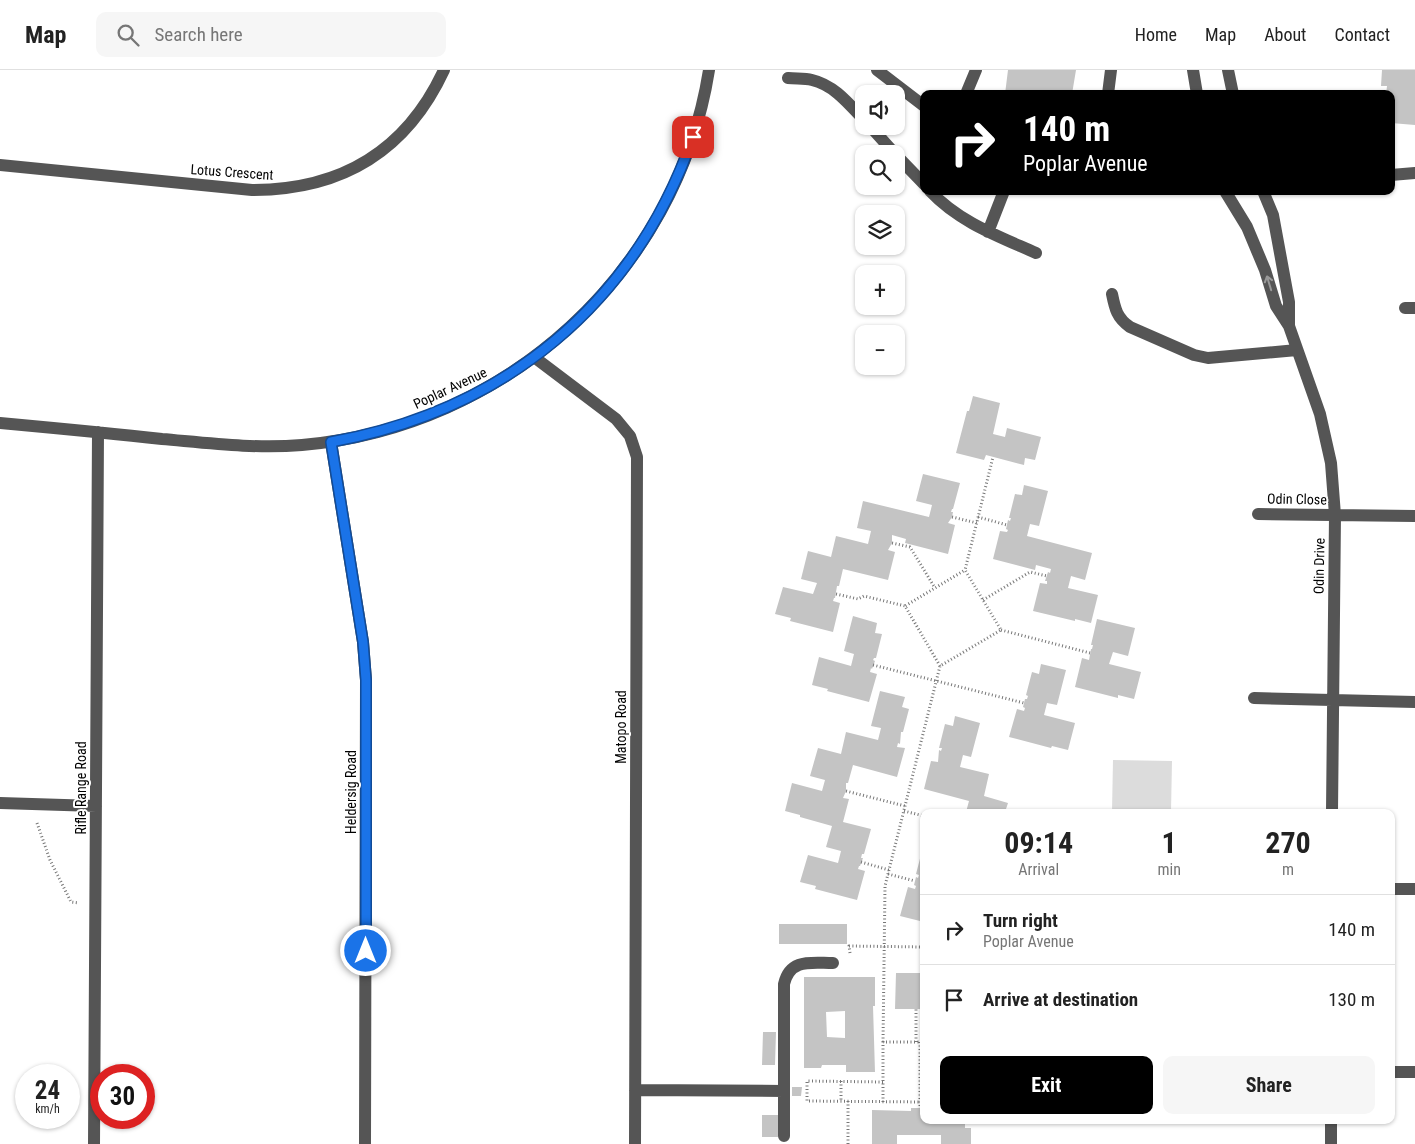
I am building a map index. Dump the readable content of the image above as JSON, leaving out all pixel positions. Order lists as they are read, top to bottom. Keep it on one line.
{"streets":{"street":["Lotus Crescent","Poplar Avenue","Odin Close","Odin Drive","Matopo Road","Rifle Range Road","Heldersig Road"]},"crossings":[["Poplar Avenue","Matopo Road"],["Poplar Avenue","Rifle Range Road"],["Poplar Avenue","Heldersig Road"],["Odin Close","Odin Drive"]],"page":{"header":"Map","search":"Search here","nav":["Home","Map","About","Contact"],"map_buttons":["+","−"],"turn":["140 m","Poplar Avenue"],"eta":["09:14","Arrival","1","min","270","m"],"list":[{"name":"Turn right","note":"Poplar Avenue","value":"140 m"},{"name":"Arrive at destination","value":"130 m"}],"buttons":["Exit","Share"],"speed":"24 km/h","limit":"30"}}
